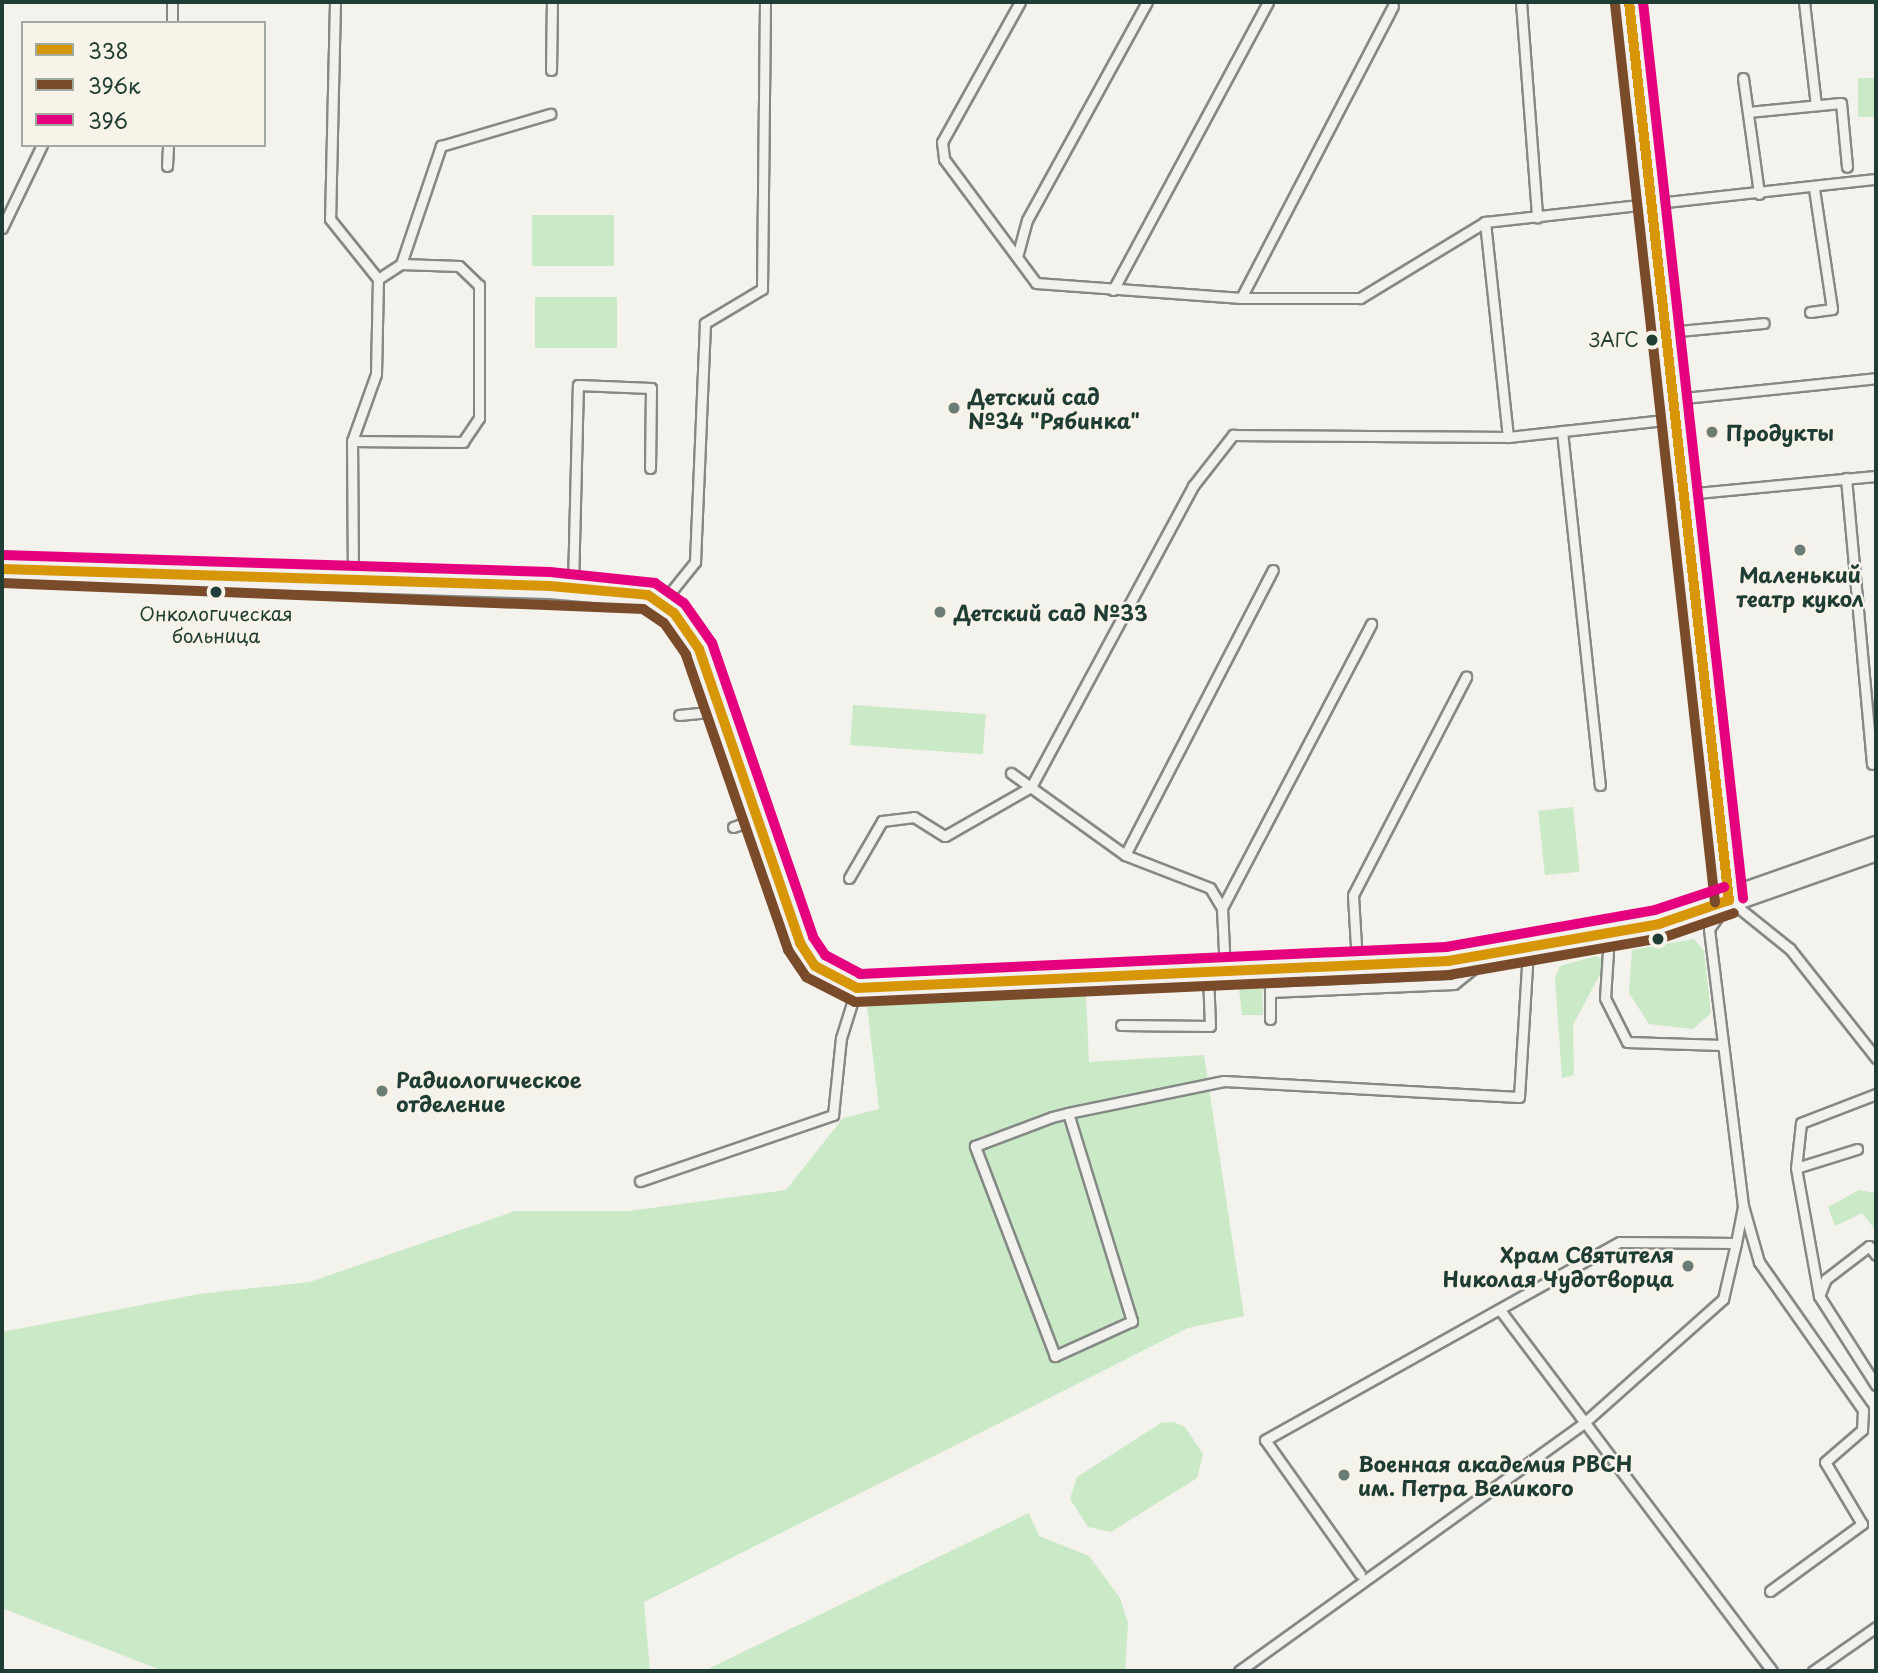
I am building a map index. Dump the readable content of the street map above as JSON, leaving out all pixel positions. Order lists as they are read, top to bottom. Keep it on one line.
{"places":["ЗАГС","Детский сад №34 \"Рябинка\"","Продукты","Маленький театр кукол","Онкологическая больница","Детский сад №33","Радиологическое отделение","Храм Святителя Николая Чудотворца","Военная академия РВСН им. Петра Великого"],"lines":["transit line 338","transit line 396","transit line 396к"],"legend":["338","396к","396"]}
